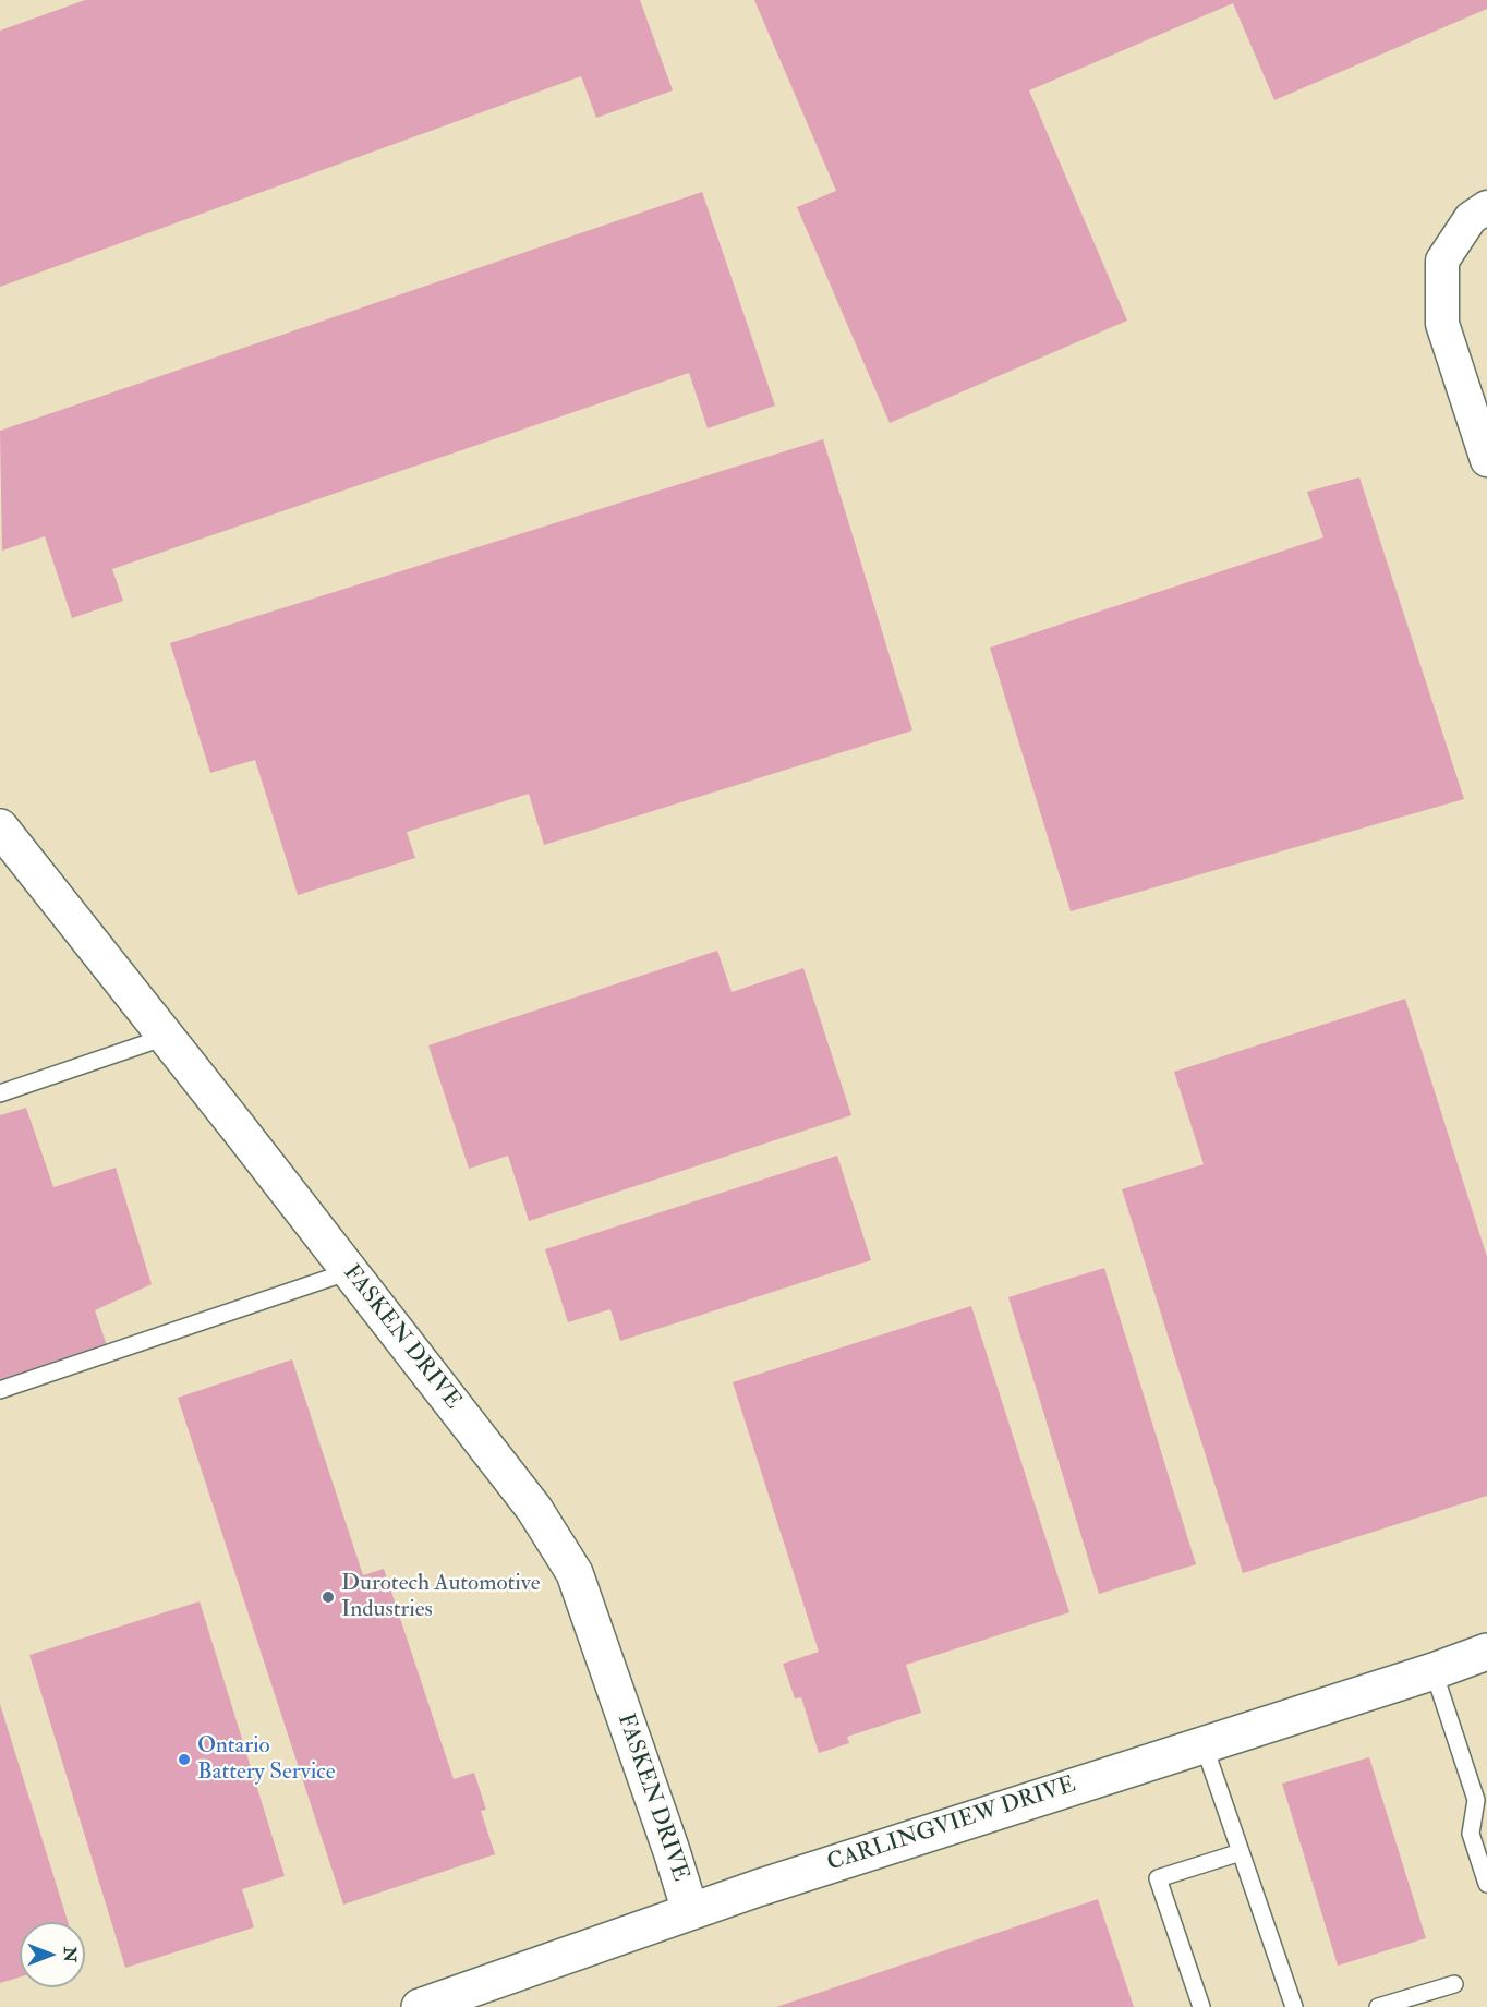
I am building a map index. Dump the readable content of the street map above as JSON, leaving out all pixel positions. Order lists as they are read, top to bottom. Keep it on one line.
{"streets":{"street":["FASKEN DRIVE","CARLINGVIEW DRIVE"]},"crossings":[["FASKEN DRIVE","CARLINGVIEW DRIVE"]],"places":["Durotech Automotive Industries","Ontario Battery Service"],"north":"right"}
